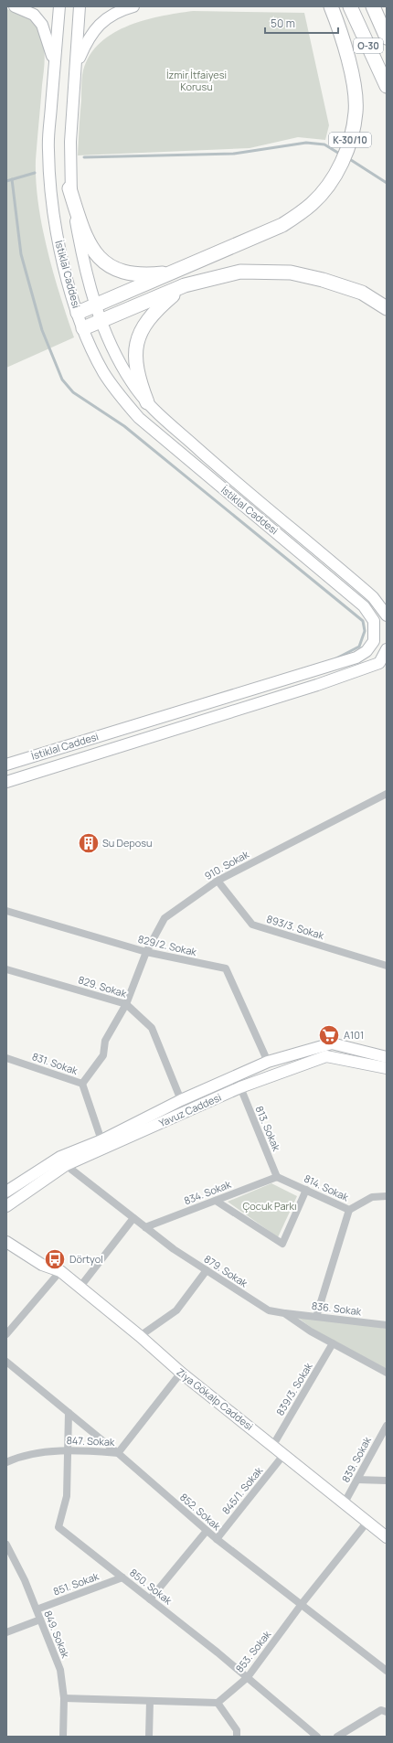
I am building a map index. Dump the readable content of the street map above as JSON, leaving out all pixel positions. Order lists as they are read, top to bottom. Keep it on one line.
{"streets":{"highway":["O-30","K-30/10"],"main road":["İstiklal Caddesi","Yavuz Caddesi","Ziya Gökalp Caddesi"],"street":["910. Sokak","893/3. Sokak","829/2. Sokak","829. Sokak","831. Sokak","813. Sokak","814. Sokak","834. Sokak","879. Sokak","836. Sokak","839/3. Sokak","847. Sokak","839. Sokak","845/1. Sokak","852. Sokak","851. Sokak","850. Sokak","849. Sokak","853. Sokak"]},"crossings":[["K-30/10","İstiklal Caddesi"],["910. Sokak","893/3. Sokak"],["910. Sokak","829/2. Sokak"],["910. Sokak","829. Sokak"],["910. Sokak","831. Sokak"],["829/2. Sokak","Yavuz Caddesi"],["829. Sokak","Yavuz Caddesi"],["831. Sokak","Yavuz Caddesi"],["Yavuz Caddesi","813. Sokak"],["Yavuz Caddesi","879. Sokak"],["813. Sokak","814. Sokak"],["813. Sokak","834. Sokak"],["814. Sokak","834. Sokak"],["834. Sokak","879. Sokak"],["879. Sokak","836. Sokak"],["879. Sokak","839/3. Sokak"],["839/3. Sokak","Ziya Gökalp Caddesi"],["Ziya Gökalp Caddesi","847. Sokak"],["Ziya Gökalp Caddesi","839. Sokak"],["Ziya Gökalp Caddesi","845/1. Sokak"],["Ziya Gökalp Caddesi","853. Sokak"],["847. Sokak","852. Sokak"],["847. Sokak","850. Sokak"],["845/1. Sokak","852. Sokak"],["852. Sokak","850. Sokak"],["852. Sokak","853. Sokak"],["851. Sokak","850. Sokak"],["851. Sokak","849. Sokak"],["850. Sokak","853. Sokak"]],"parks":["İzmir İtfaiyesi Korusu","Çocuk Parkı"],"places":{"building":["Su Deposu"],"supermarket":["A101"],"bus stop":["Dörtyol"]},"scale_bar":"50 m"}
